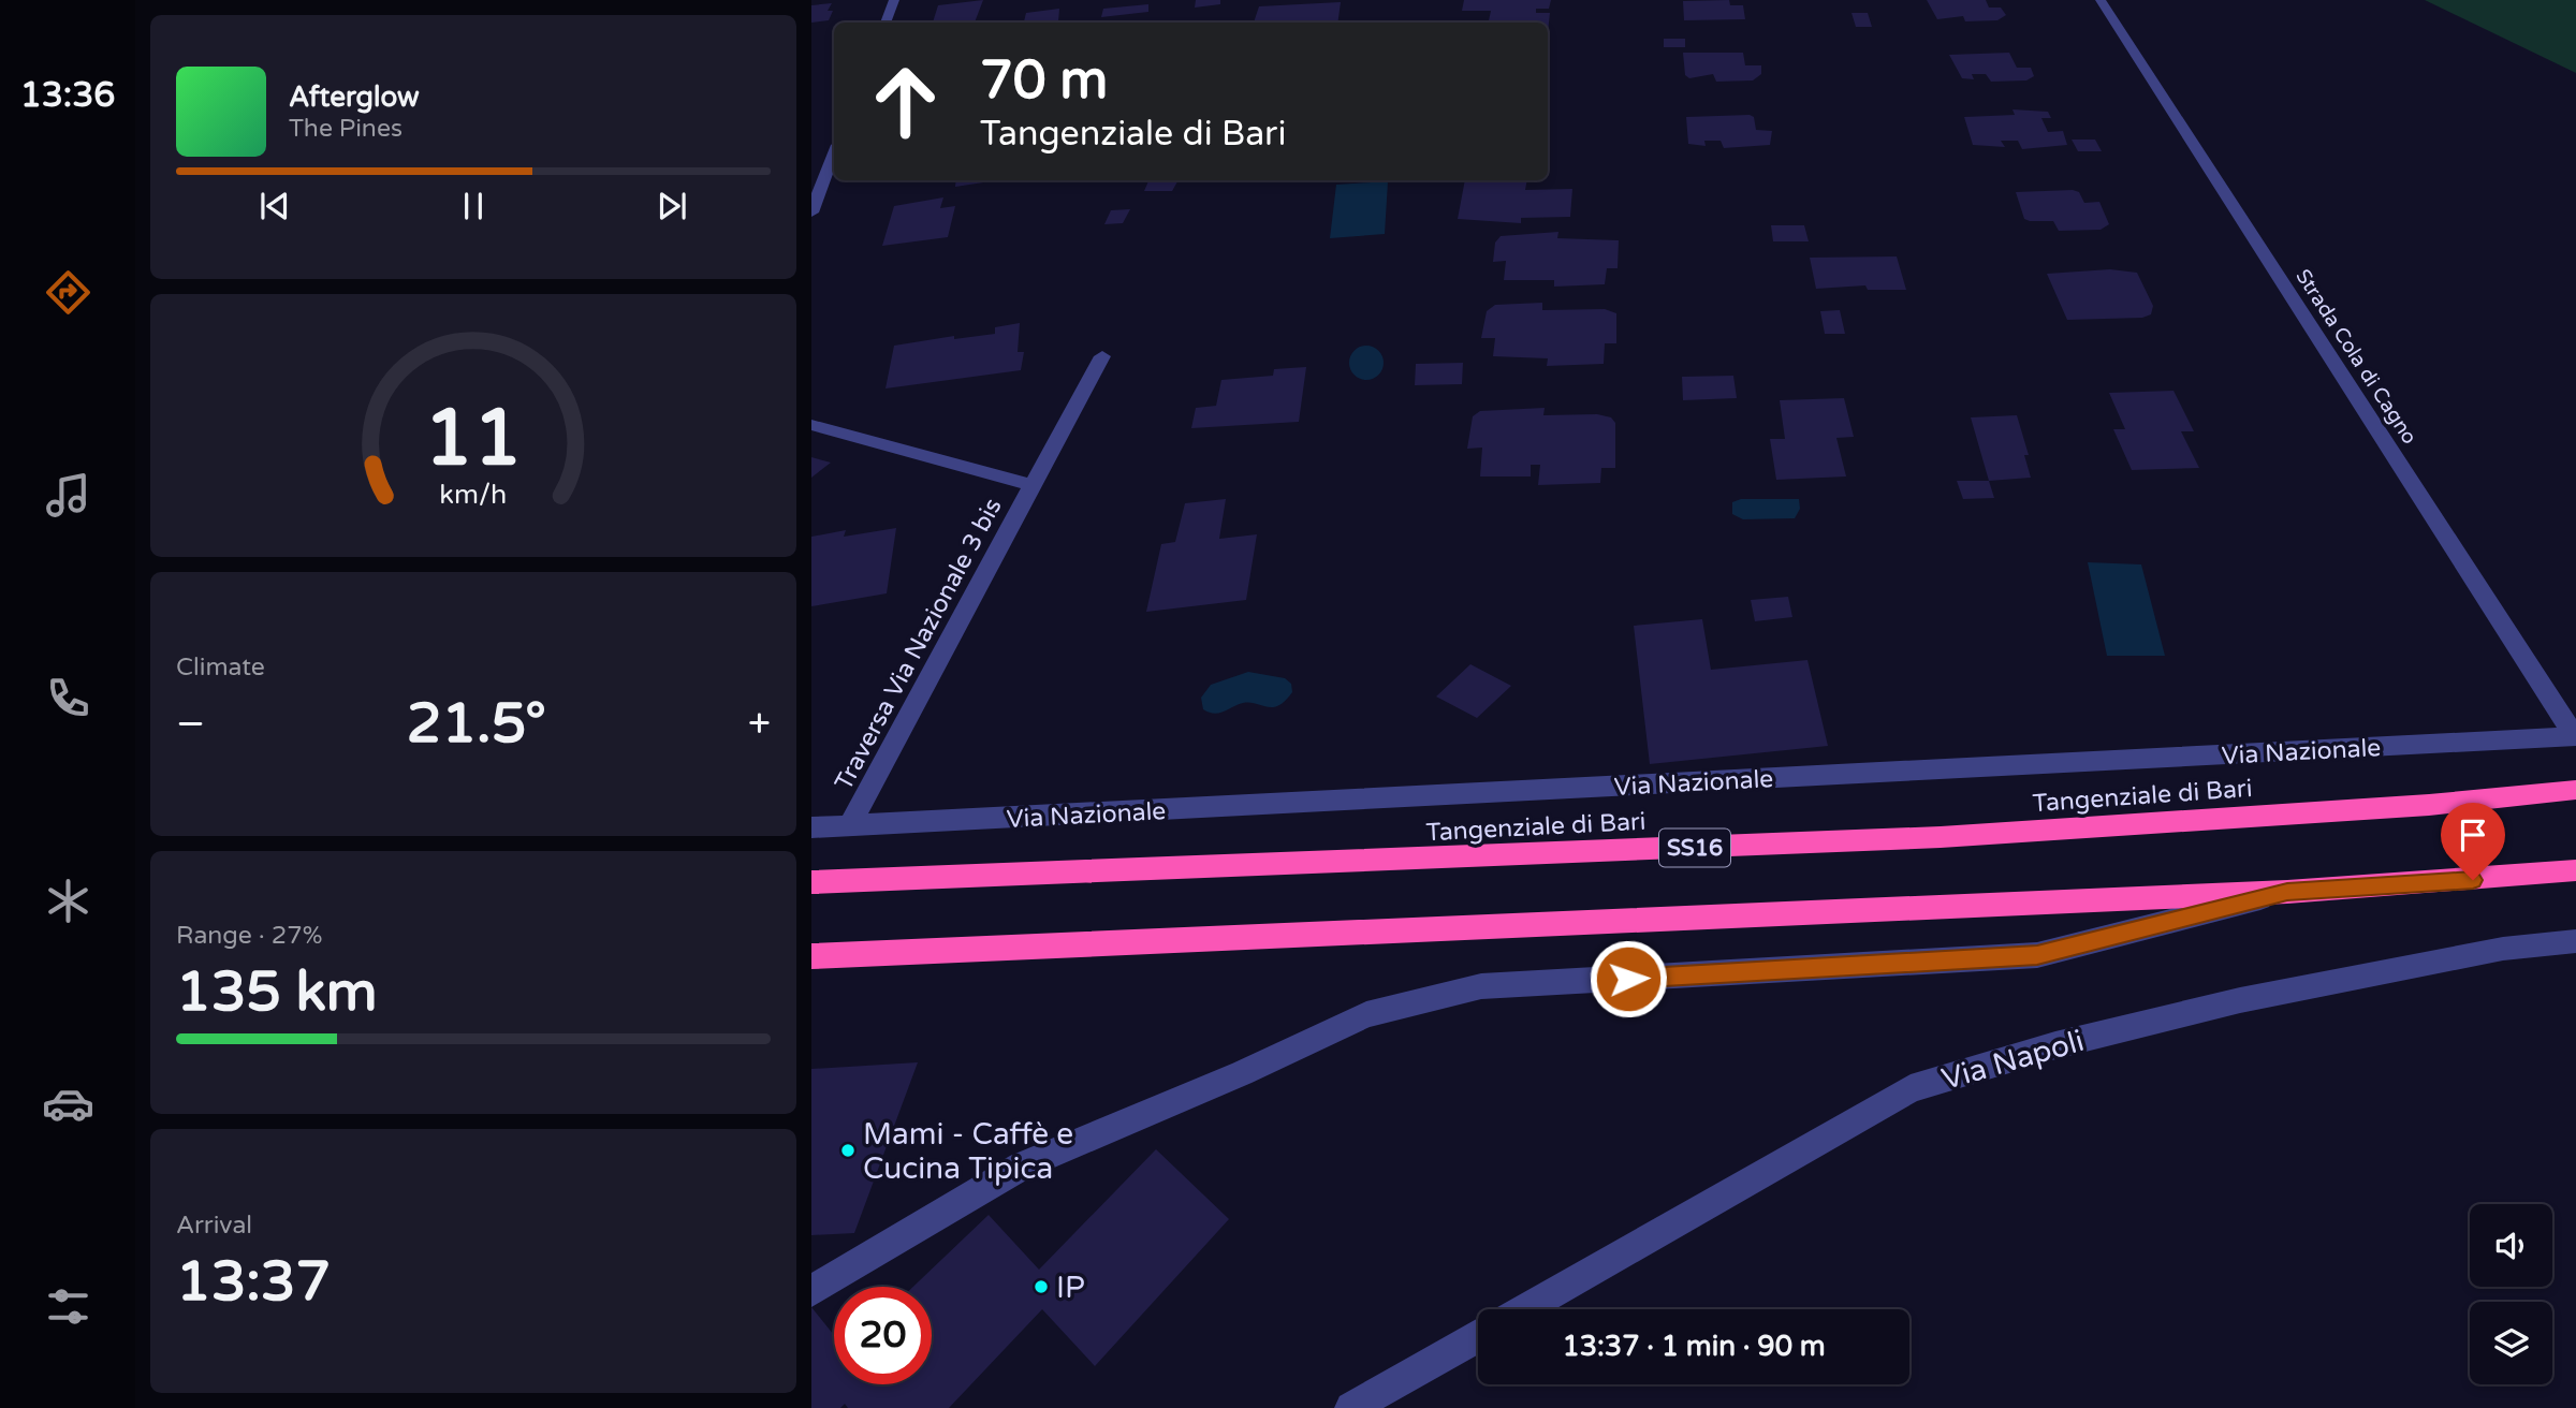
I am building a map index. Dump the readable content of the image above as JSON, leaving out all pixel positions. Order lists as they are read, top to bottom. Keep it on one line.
{"streets":{"highway":["Tangenziale di Bari","SS16"],"street":["Strada Cola di Cagno","Traversa Via Nazionale 3 bis","Via Nazionale","Via Napoli"]},"crossings":[["Strada Cola di Cagno","Via Nazionale"],["Traversa Via Nazionale 3 bis","Via Nazionale"]],"places":["Mami - Caffè e Cucina Tipica","IP"],"page":{"tabs":"13:36","turn":["70 m","Tangenziale di Bari"],"song":["Afterglow","The Pines"],"tile":["Climate",["Range · 27%","135 km"],["Arrival","13:37"]],"heat":["−","21.5°","+"],"limit":"20","trip":"13:37 · 1 min · 90 m","gauge":["11","km/h"]}}
